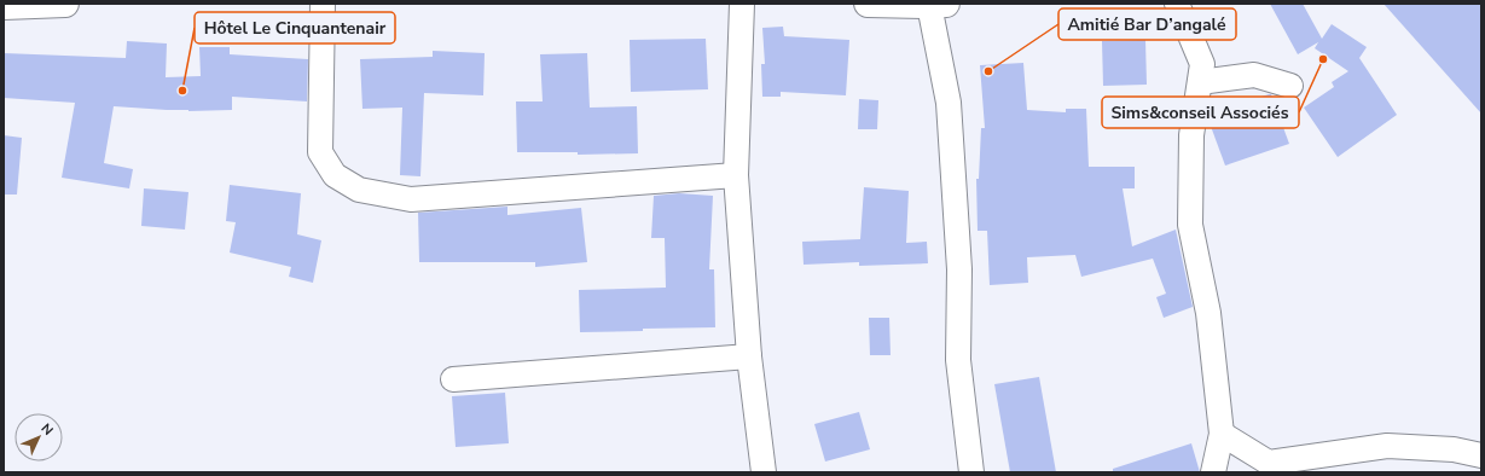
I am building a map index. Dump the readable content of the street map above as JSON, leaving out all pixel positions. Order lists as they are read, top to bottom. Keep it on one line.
{"places":["Sims&conseil Associés","Amitié Bar D’angalé","Hôtel Le Cinquantenair"],"north":"top right"}
